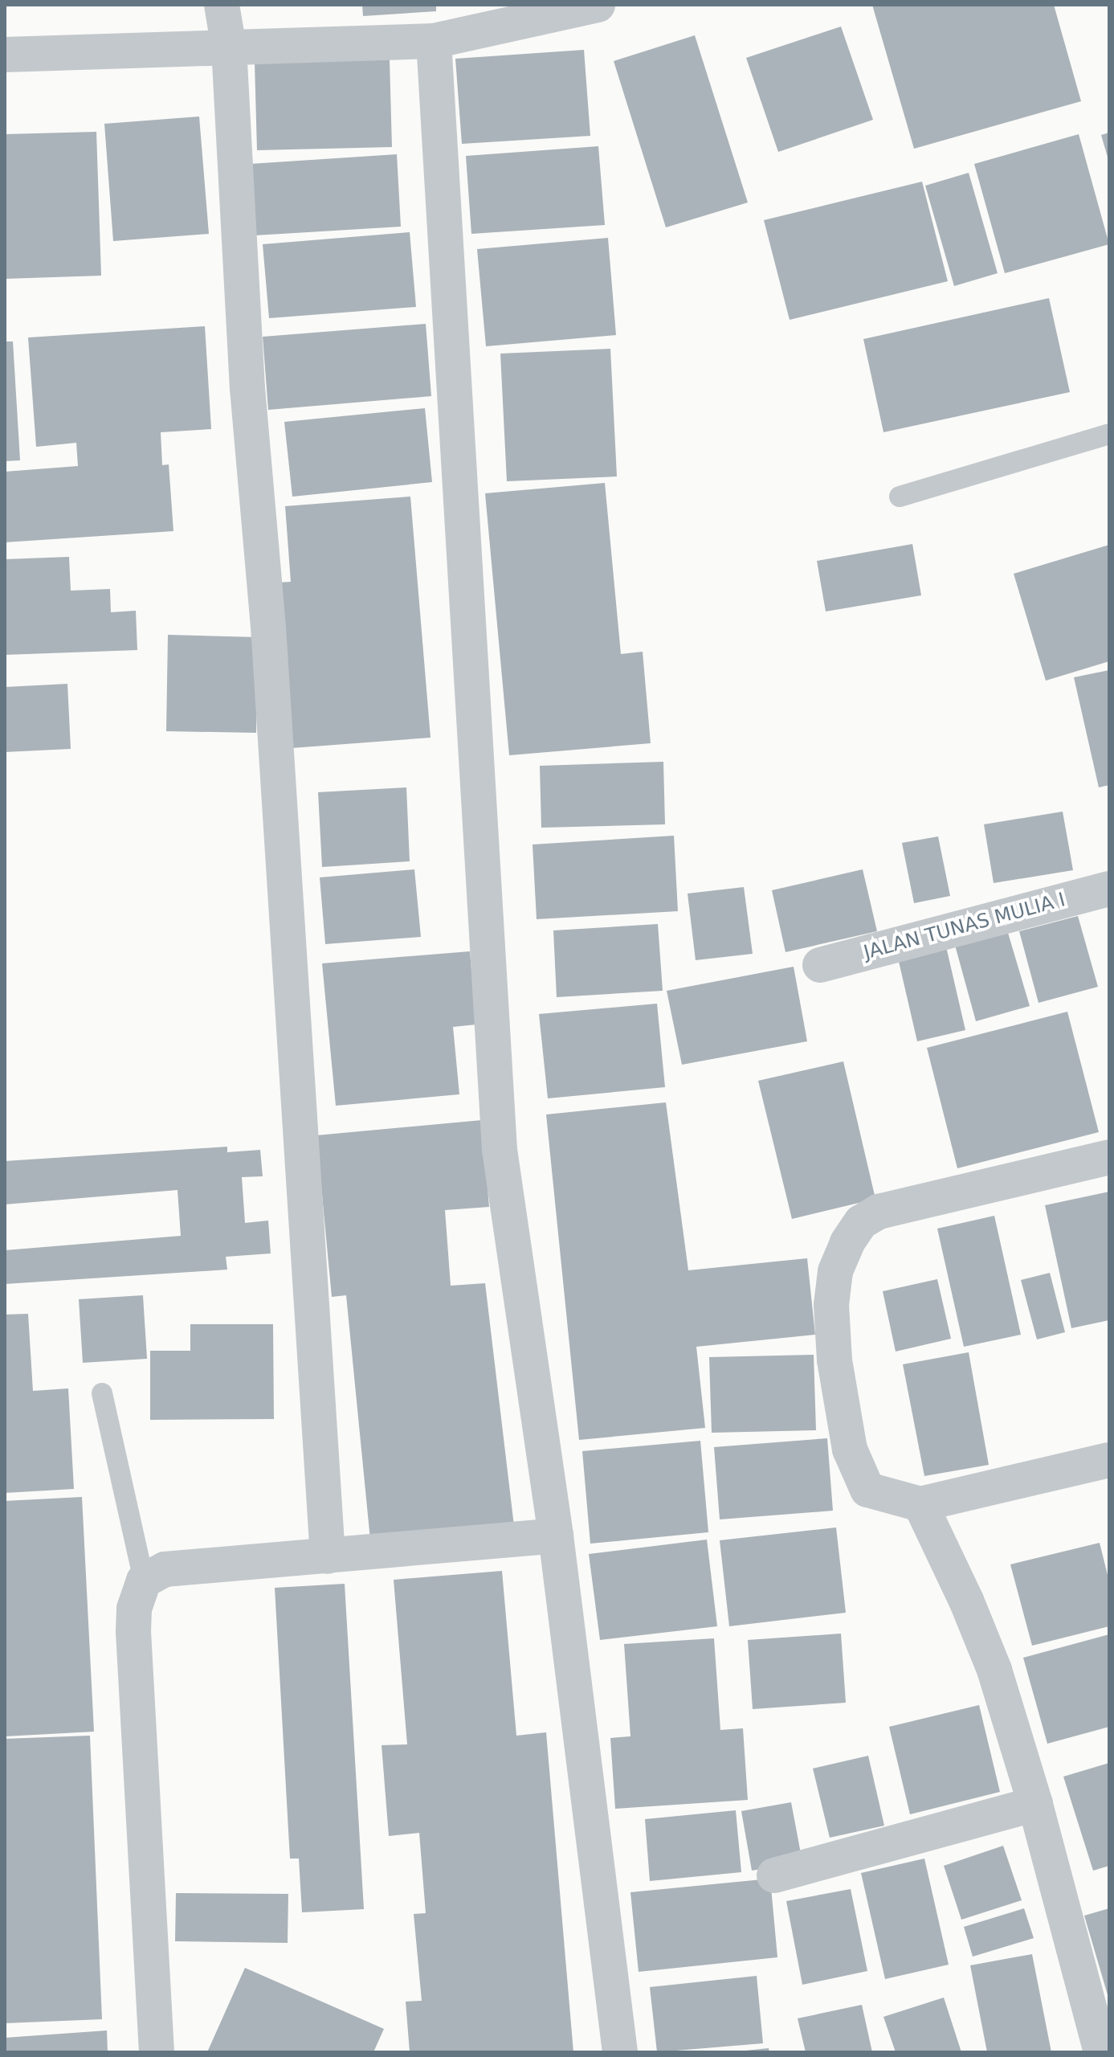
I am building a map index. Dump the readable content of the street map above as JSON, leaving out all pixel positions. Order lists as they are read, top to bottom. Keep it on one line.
{"streets":{"street":["JALAN TUNAS MULIA I"]}}
